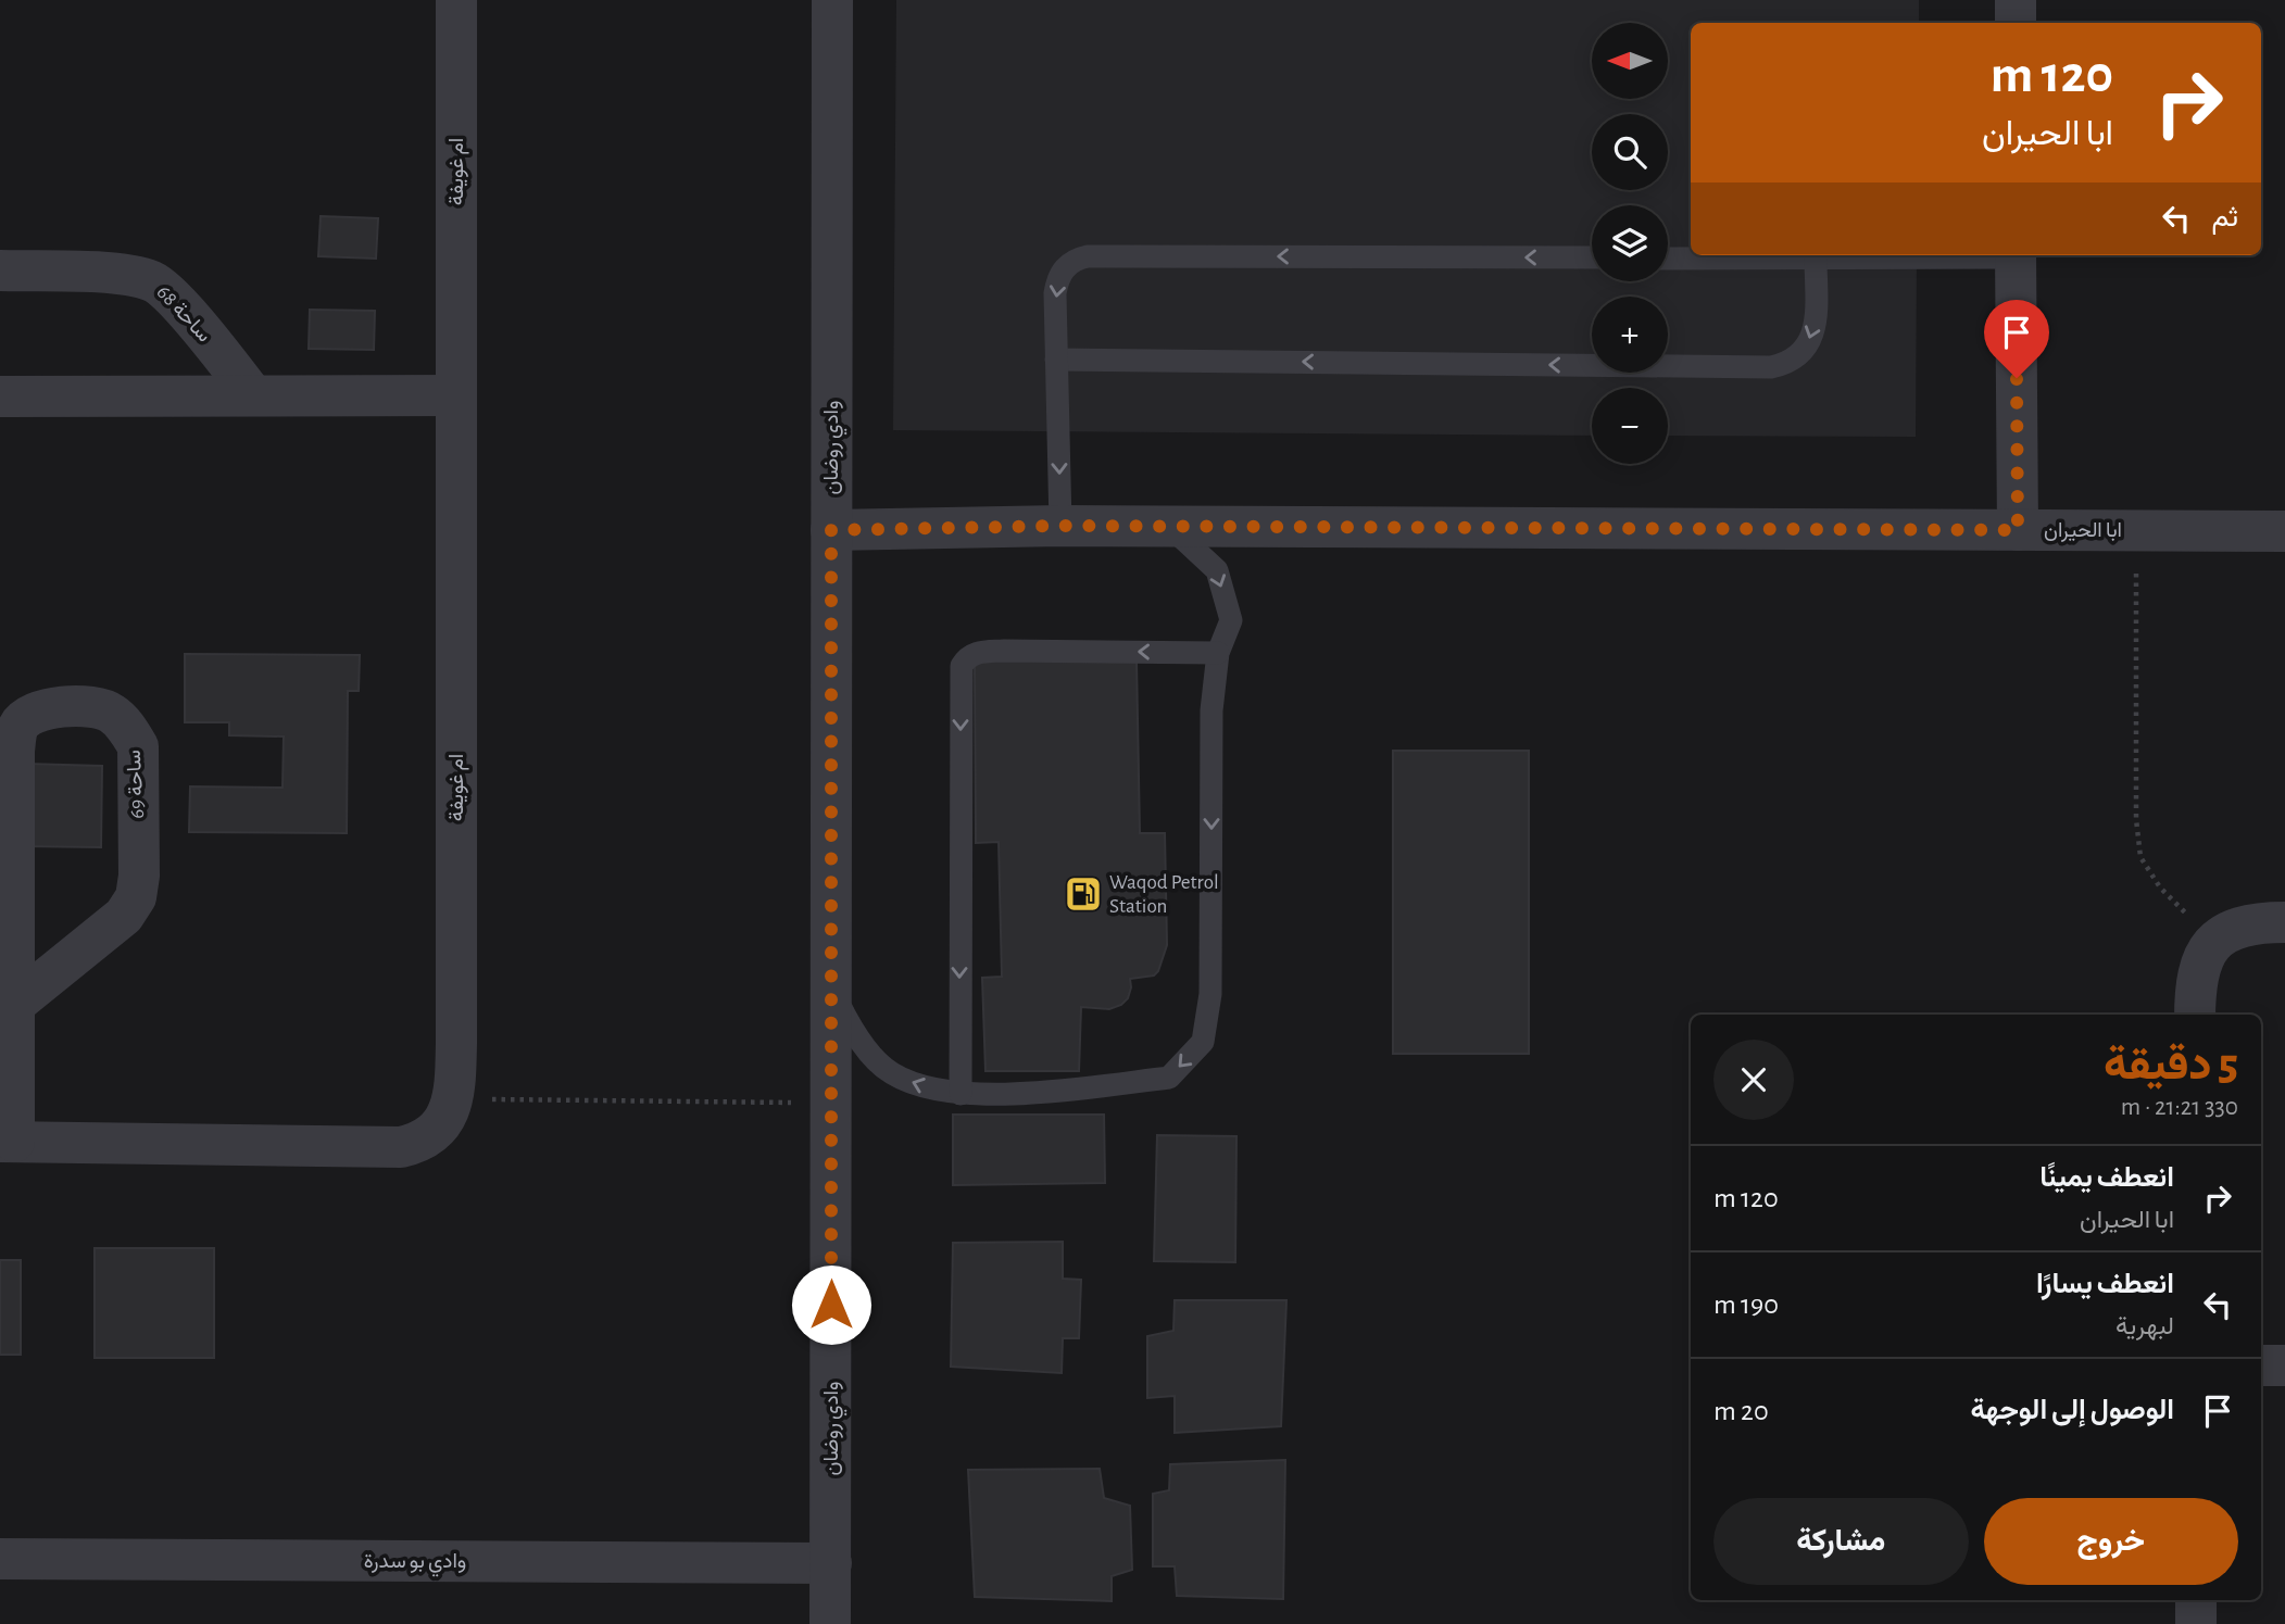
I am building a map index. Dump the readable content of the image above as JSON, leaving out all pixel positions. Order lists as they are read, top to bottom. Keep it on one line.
{"streets":{"street":["ام غويفة","ساحة 68","وادي روضان","ابا الحيران","ساحة 69","وادي بو سدرة"]},"crossings":[["ام غويفة","ساحة 69"],["وادي روضان","ابا الحيران"],["وادي روضان","وادي بو سدرة"]],"places":{"fuel station":["Waqod Petrol Station"]},"north":"left","page":{"map_buttons":["+","−"],"turn":["120 m","ابا الحيران"],"then":"ثم","heading":["5 دقيقة","330 m · 21:21"],"list":[{"name":"انعطف يمينًا","note":"ابا الحيران","value":"120 m"},{"name":"انعطف يسارًا","note":"لبهرية","value":"190 m"},{"name":"الوصول إلى الوجهة","value":"20 m"}],"buttons":["خروج","مشاركة"]}}
